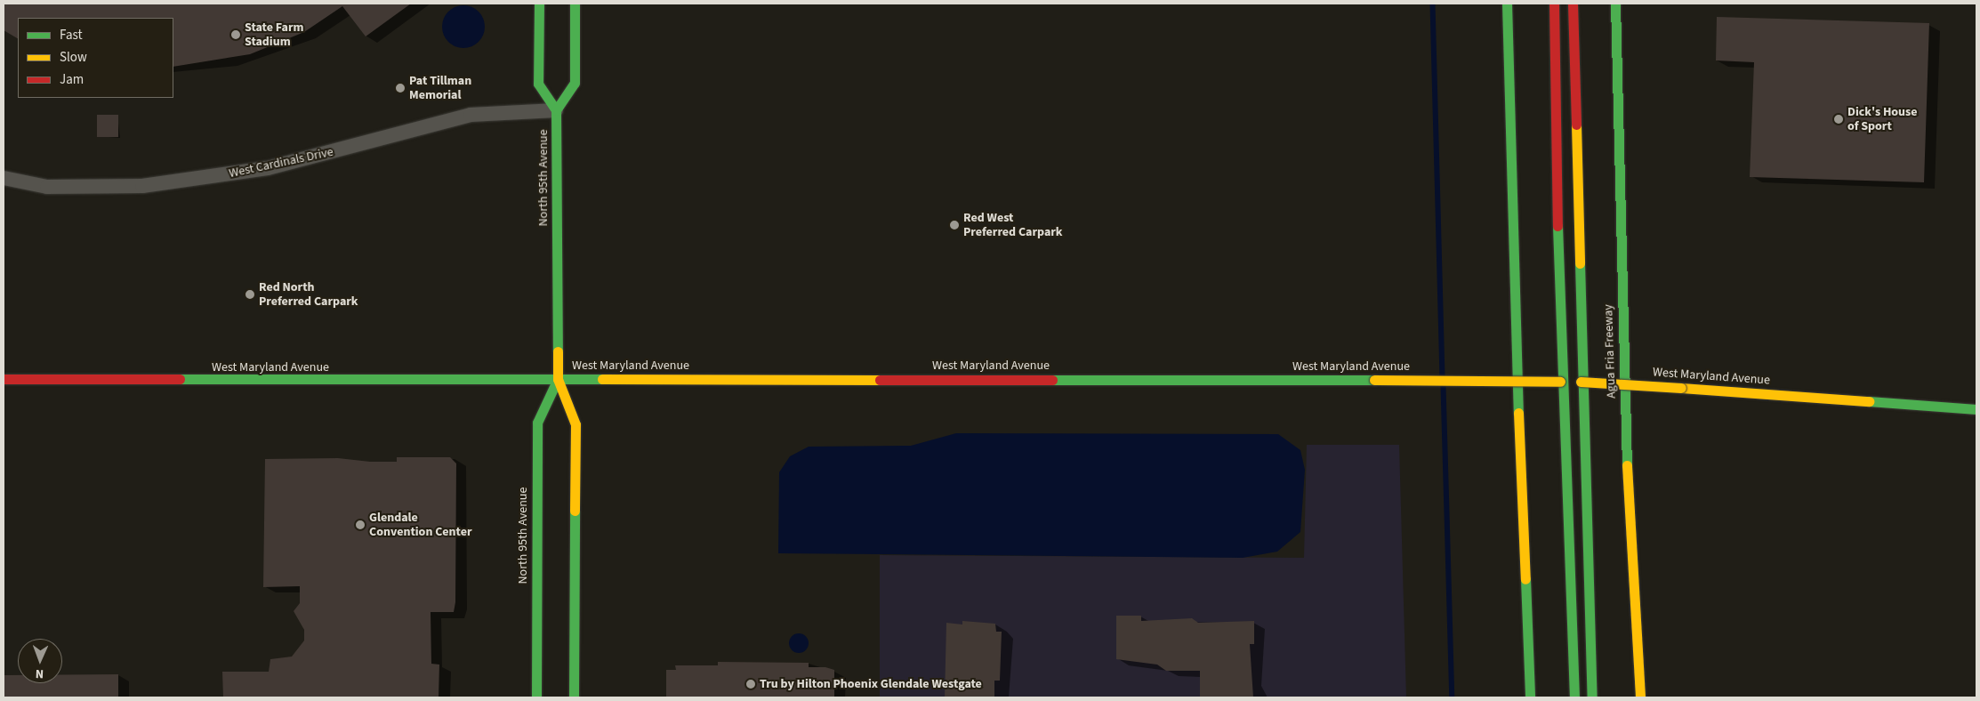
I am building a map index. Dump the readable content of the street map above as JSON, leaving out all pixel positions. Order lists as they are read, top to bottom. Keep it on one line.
{"streets":{"main road":["North 95th Avenue","Agua Fria Freeway","West Maryland Avenue"],"street":["West Cardinals Drive"]},"crossings":[["West Cardinals Drive","North 95th Avenue"],["North 95th Avenue","West Maryland Avenue"]],"places":["State Farm Stadium","Pat Tillman Memorial","Dick's House of Sport","Red West Preferred Carpark","Red North Preferred Carpark","Glendale Convention Center","Tru by Hilton Phoenix Glendale Westgate"],"legend":["Fast","Slow","Jam"],"north":"bottom"}
